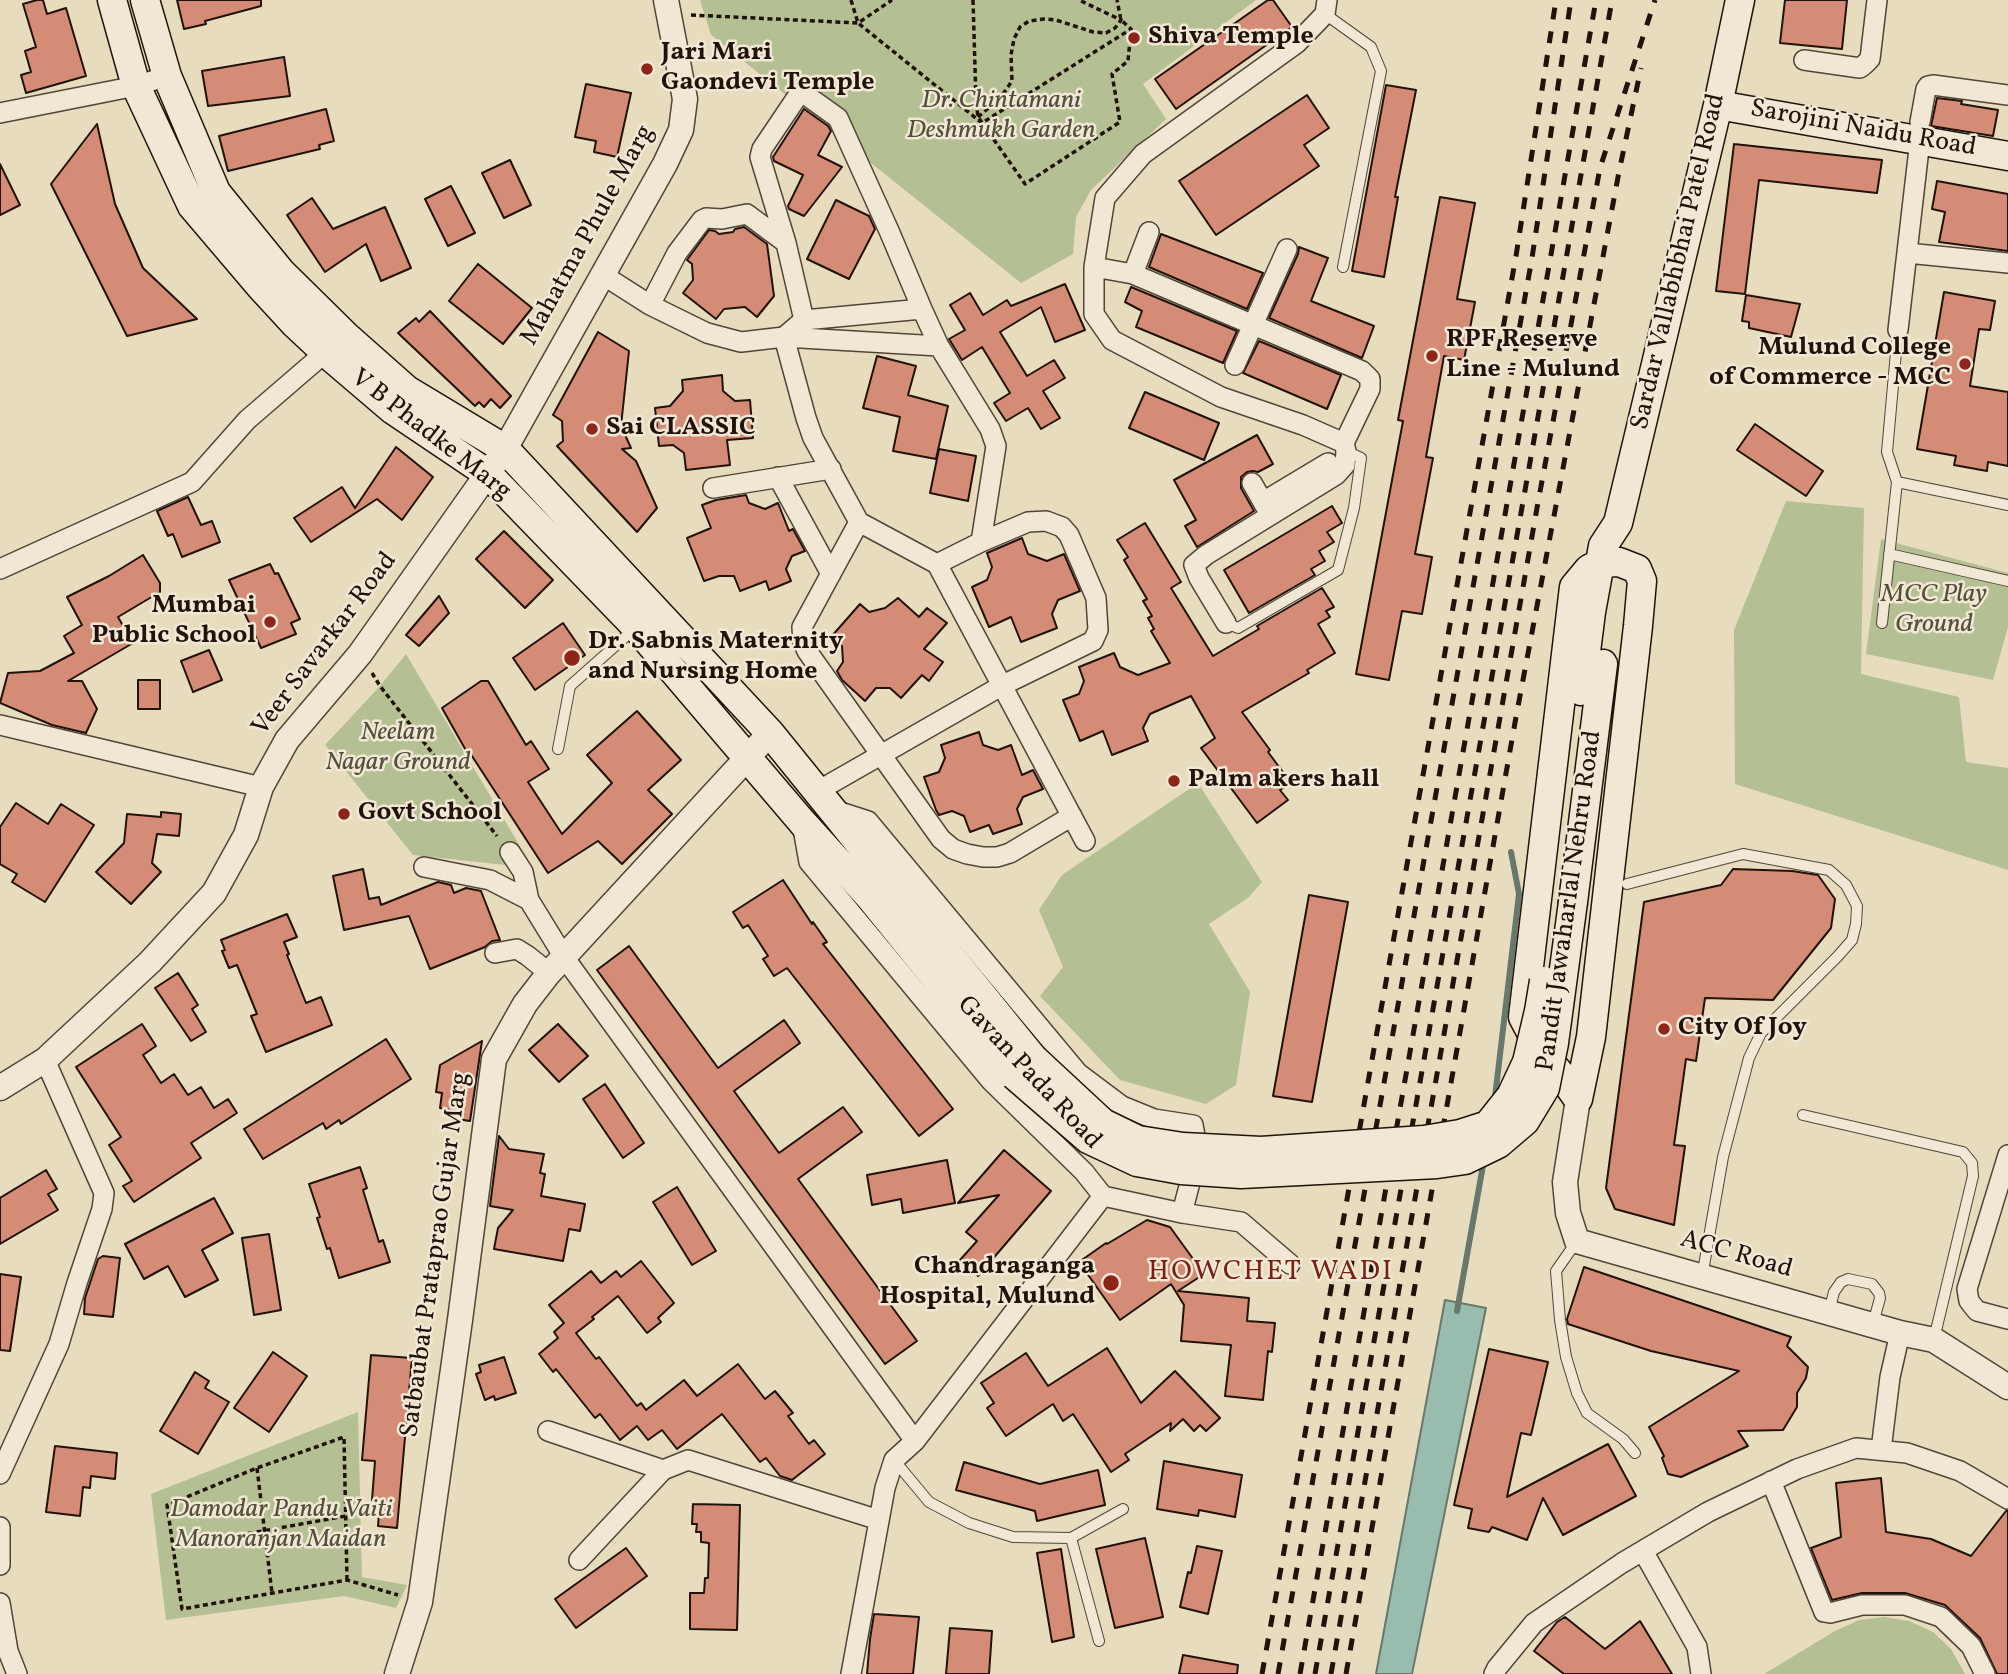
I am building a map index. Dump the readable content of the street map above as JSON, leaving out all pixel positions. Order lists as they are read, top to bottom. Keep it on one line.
{"streets":{"main road":["Sarojini Naidu Road","Sardar Vallabhbhai Patel Road","V B Phadke Marg","Pandit Jawaharlal Nehru Road"],"street":["Mahatma Phule Marg","Veer Savarkar Road","Gavan Pada Road","Satbaubat Prataprao Gujar Marg","ACC Road"]},"crossings":[["Sarojini Naidu Road","Sardar Vallabhbhai Patel Road"],["Mahatma Phule Marg","V B Phadke Marg"],["Mahatma Phule Marg","Veer Savarkar Road"],["Sardar Vallabhbhai Patel Road","Pandit Jawaharlal Nehru Road"],["V B Phadke Marg","Veer Savarkar Road"],["V B Phadke Marg","Pandit Jawaharlal Nehru Road"],["V B Phadke Marg","Gavan Pada Road"],["V B Phadke Marg","Satbaubat Prataprao Gujar Marg"]],"districts":["HOWCHET WADI"],"parks":["Dr. Chintamani Deshmukh Garden","MCC Play Ground","Neelam Nagar Ground","Damodar Pandu Vaiti Manoranjan Maidan"],"places":["Shiva Temple","Jari Mari Gaondevi Temple","RPF Reserve Line - Mulund","Mulund College of Commerce - MCC","Sai CLASSIC","Mumbai Public School","Dr. Sabnis Maternity and Nursing Home","Palm akers hall","Govt School","City Of Joy","Chandraganga Hospital, Mulund"]}
